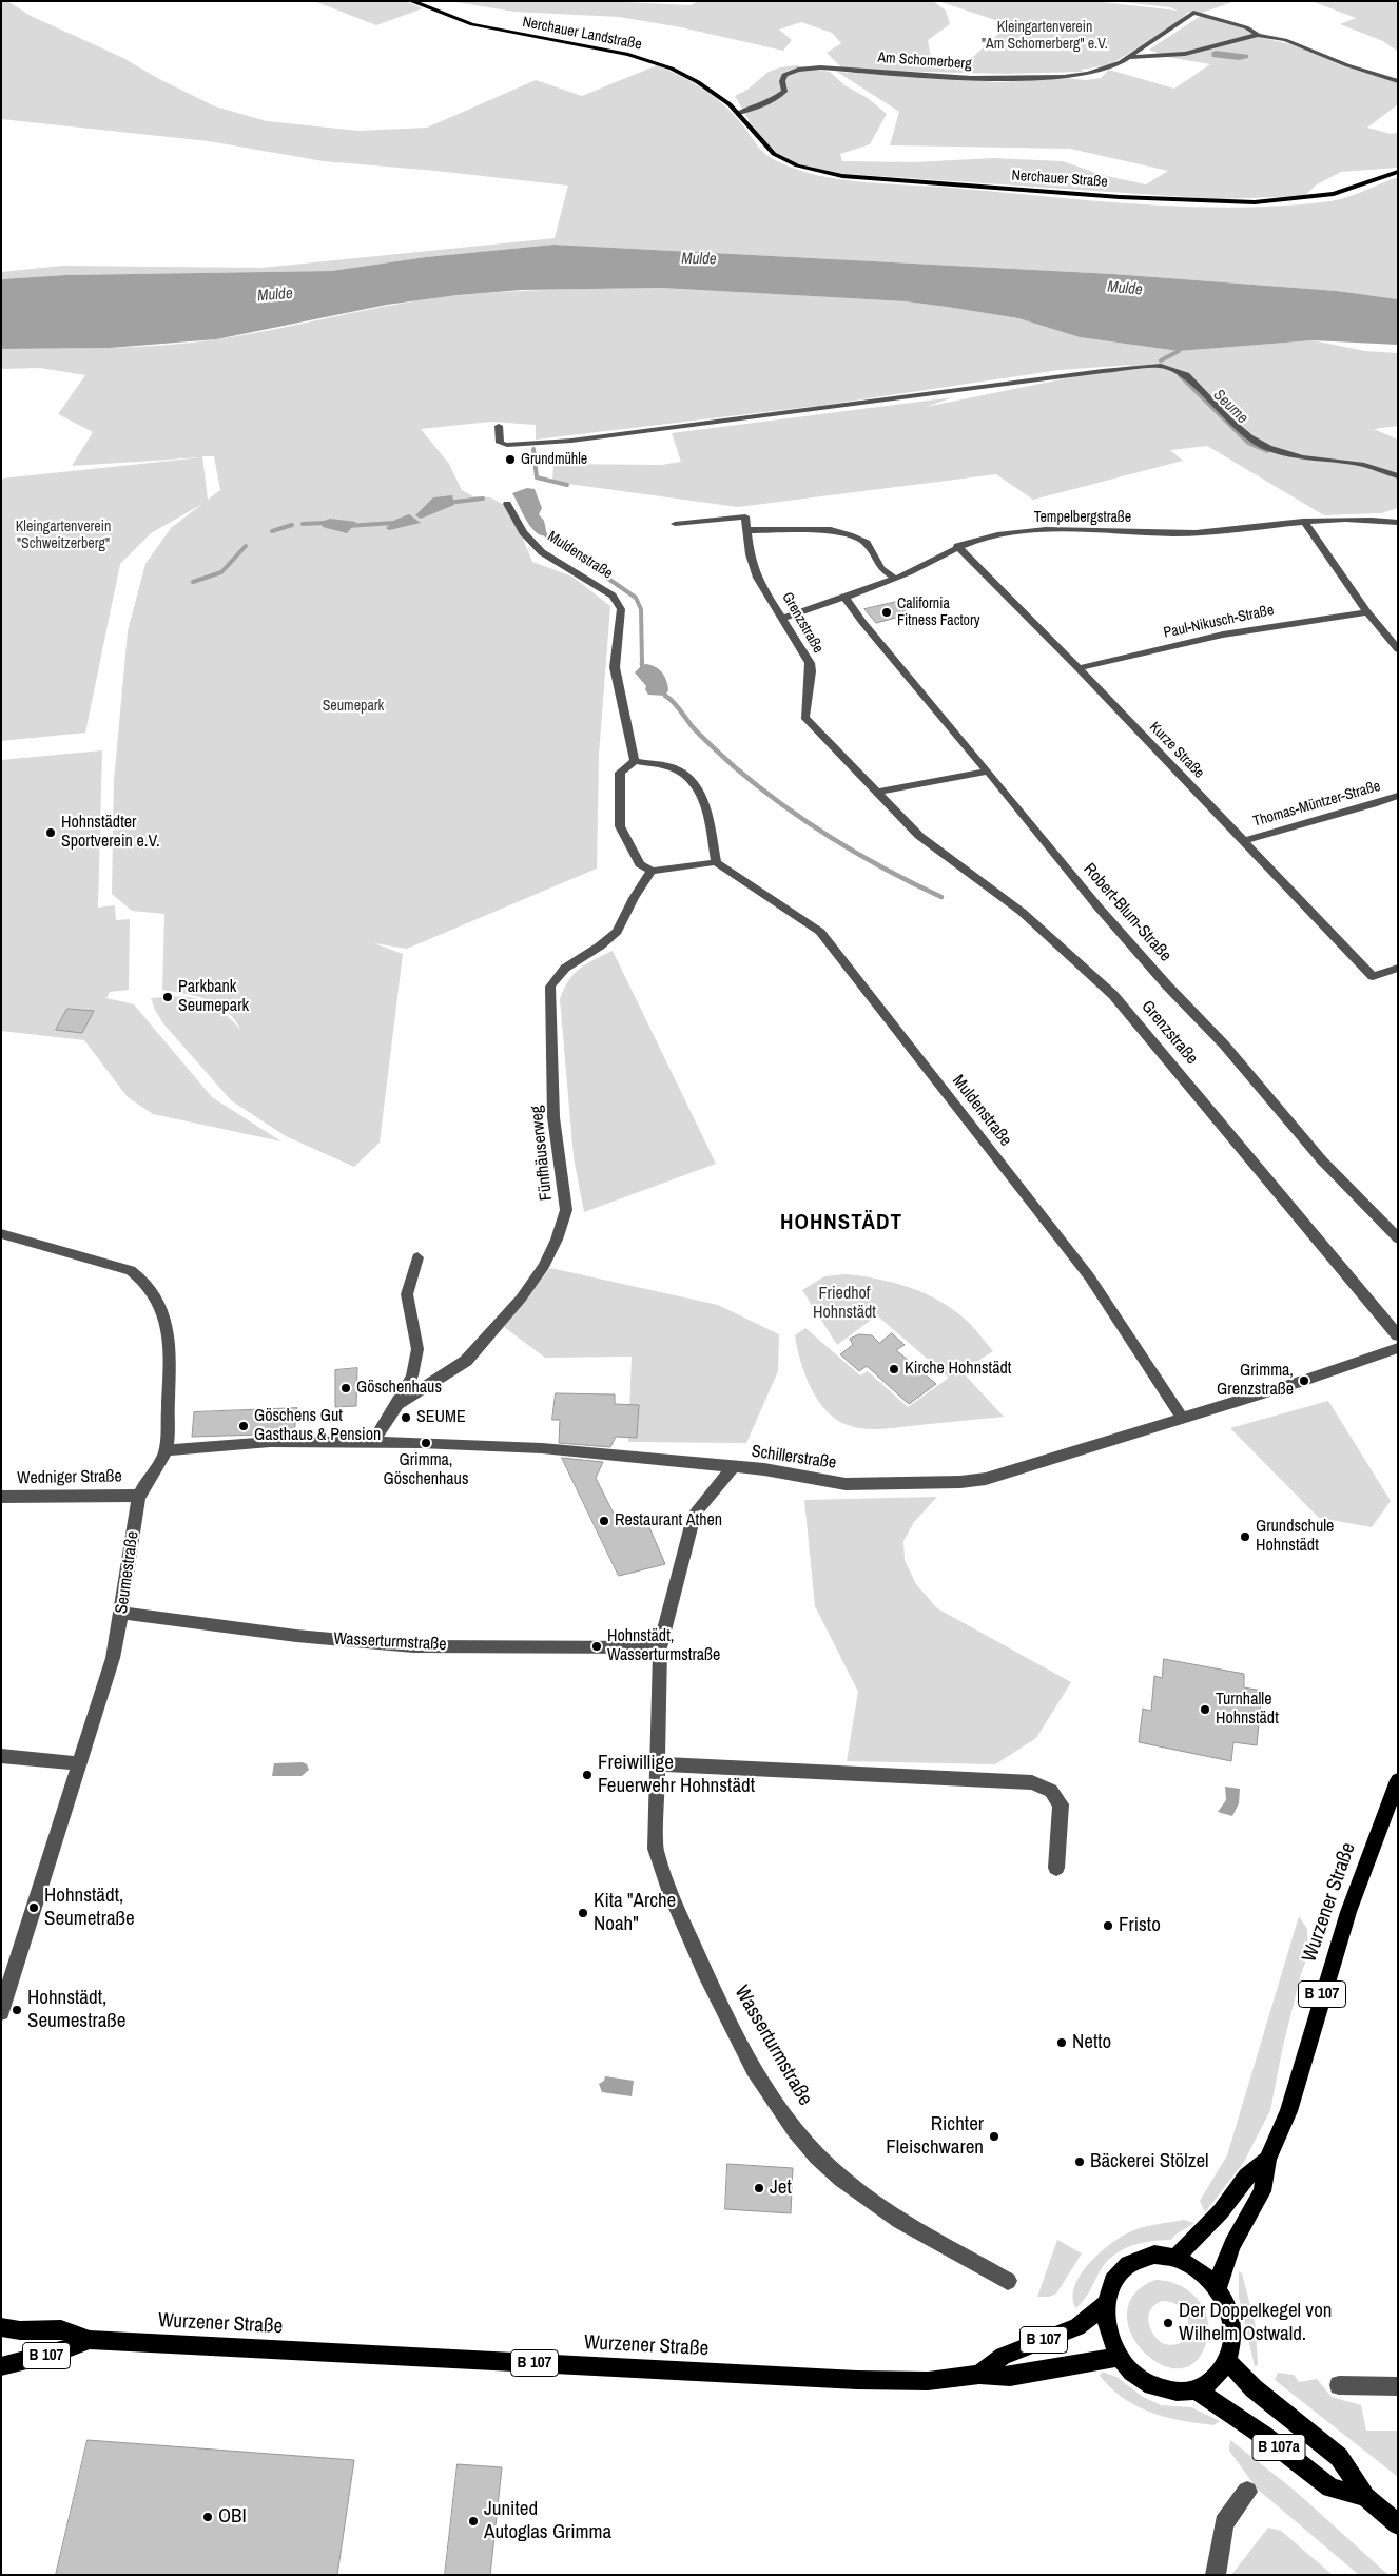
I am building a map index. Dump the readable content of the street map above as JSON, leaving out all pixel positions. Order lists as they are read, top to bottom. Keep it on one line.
{"streets":{"main road":["Nerchauer Landstraße","Nerchauer Straße","Wurzener Straße","B 107","B 107a"],"street":["Am Schomerberg","Tempelbergstraße","Muldenstraße","Paul-Nikusch-Straße","Grenzstraße","Kurze Straße","Thomas-Müntzer-Straße","Robert-Blum-Straße","Fünfhäuserweg","Schillerstraße","Wedniger Straße","Seumestraße","Wasserturmstraße"]},"crossings":[["Nerchauer Landstraße","Am Schomerberg"],["Nerchauer Landstraße","Nerchauer Straße"],["Am Schomerberg","Nerchauer Straße"],["Tempelbergstraße","Grenzstraße"],["Tempelbergstraße","Kurze Straße"],["Tempelbergstraße","Robert-Blum-Straße"],["Muldenstraße","Fünfhäuserweg"],["Muldenstraße","Schillerstraße"],["Paul-Nikusch-Straße","Kurze Straße"],["Kurze Straße","Thomas-Müntzer-Straße"],["Fünfhäuserweg","Schillerstraße"],["Schillerstraße","Seumestraße"],["Schillerstraße","Wasserturmstraße"],["Wedniger Straße","Seumestraße"],["Seumestraße","Wasserturmstraße"],["Wurzener Straße","B 107a"]],"districts":["HOHNSTÄDT"],"water":["Mulde","Seume"],"parks":["Kleingartenverein \"Am Schomerberg\" e.V.","Kleingartenverein \"Schweitzerberg\"","Seumepark","Friedhof Hohnstädt"],"places":["Grundmühle","California Fitness Factory","Hohnstädter Sportverein e.V.","Parkbank Seumepark","Kirche Hohnstädt","Grimma, Grenzstraße","Göschenhaus","SEUME","Göschens Gut Gasthaus & Pension","Grimma, Göschenhaus","Restaurant Athen","Grundschule Hohnstädt","Hohnstädt, Wasserturmstraße","Turnhalle Hohnstädt","Freiwillige Feuerwehr Hohnstädt","Hohnstädt, Seumetraße","Kita \"Arche Noah\"","Fristo","Hohnstädt, Seumestraße","Netto","Richter Fleischwaren","Bäckerei Stölzel","Jet","Der Doppelkegel von Wilhelm Ostwald.","OBI","Junited Autoglas Grimma"]}
